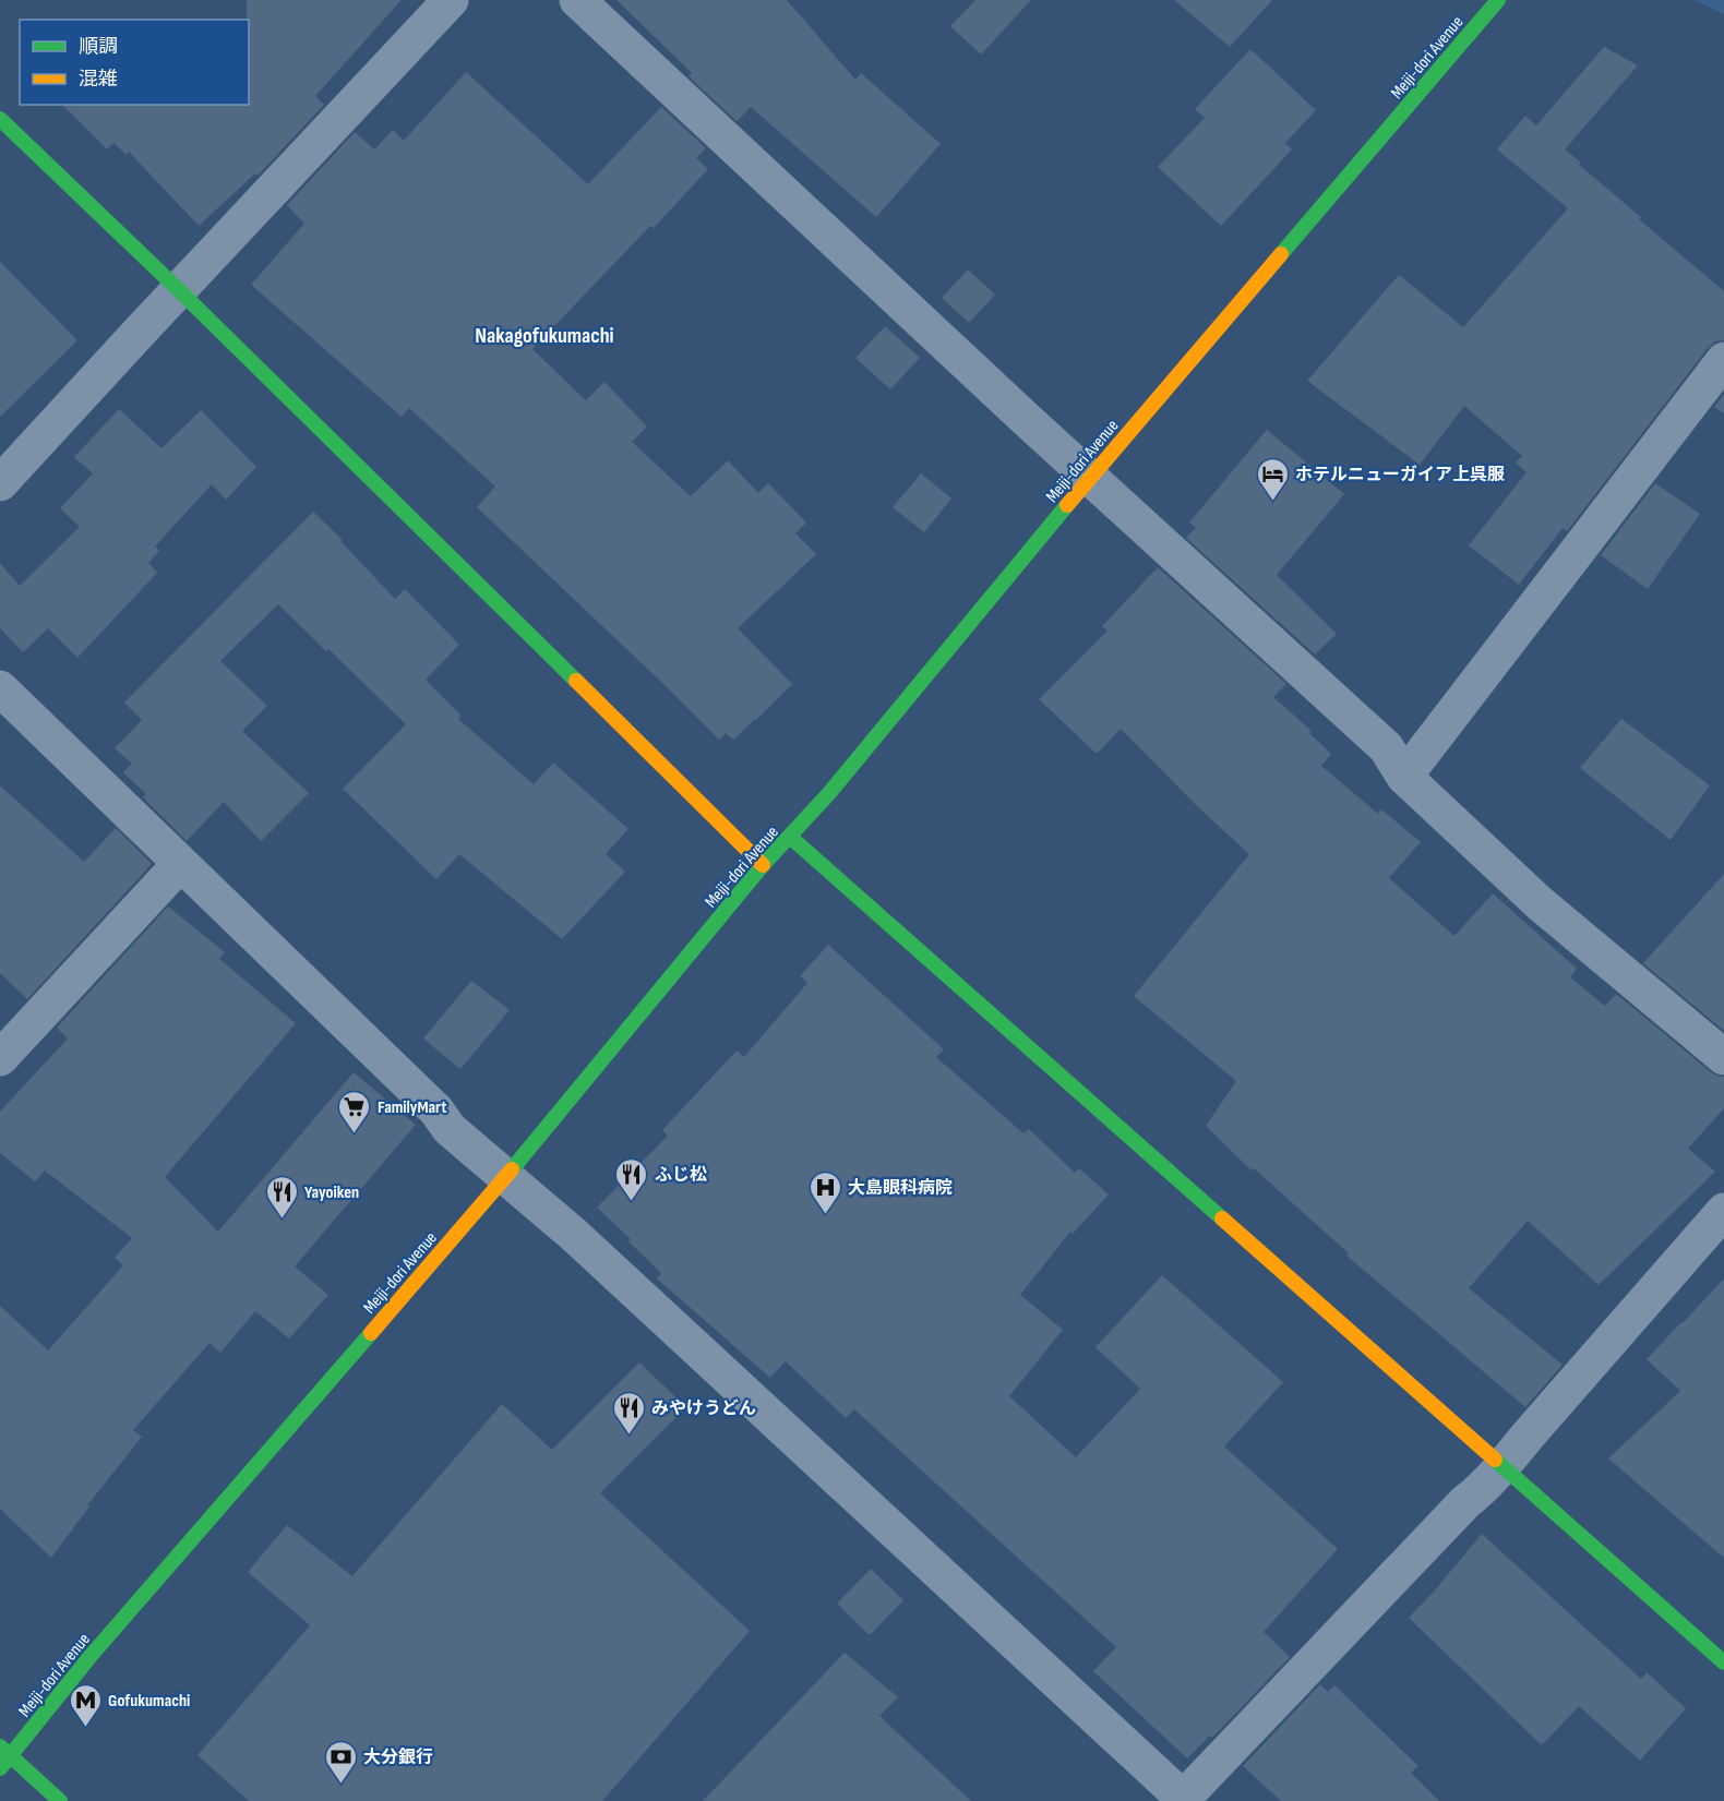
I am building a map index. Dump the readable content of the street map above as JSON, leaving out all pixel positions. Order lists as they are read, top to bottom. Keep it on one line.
{"streets":{"street":["Meiji-dori Avenue"]},"districts":["Nakagofukumachi"],"places":{"hotel":["ホテルニューガイア上呉服"],"supermarket":["FamilyMart"],"restaurant":["ふじ松","Yayoiken","みやけうどん"],"hospital":["大島眼科病院"],"metro station":["Gofukumachi"],"bank":["大分銀行"]},"legend":["順調","混雑"]}
